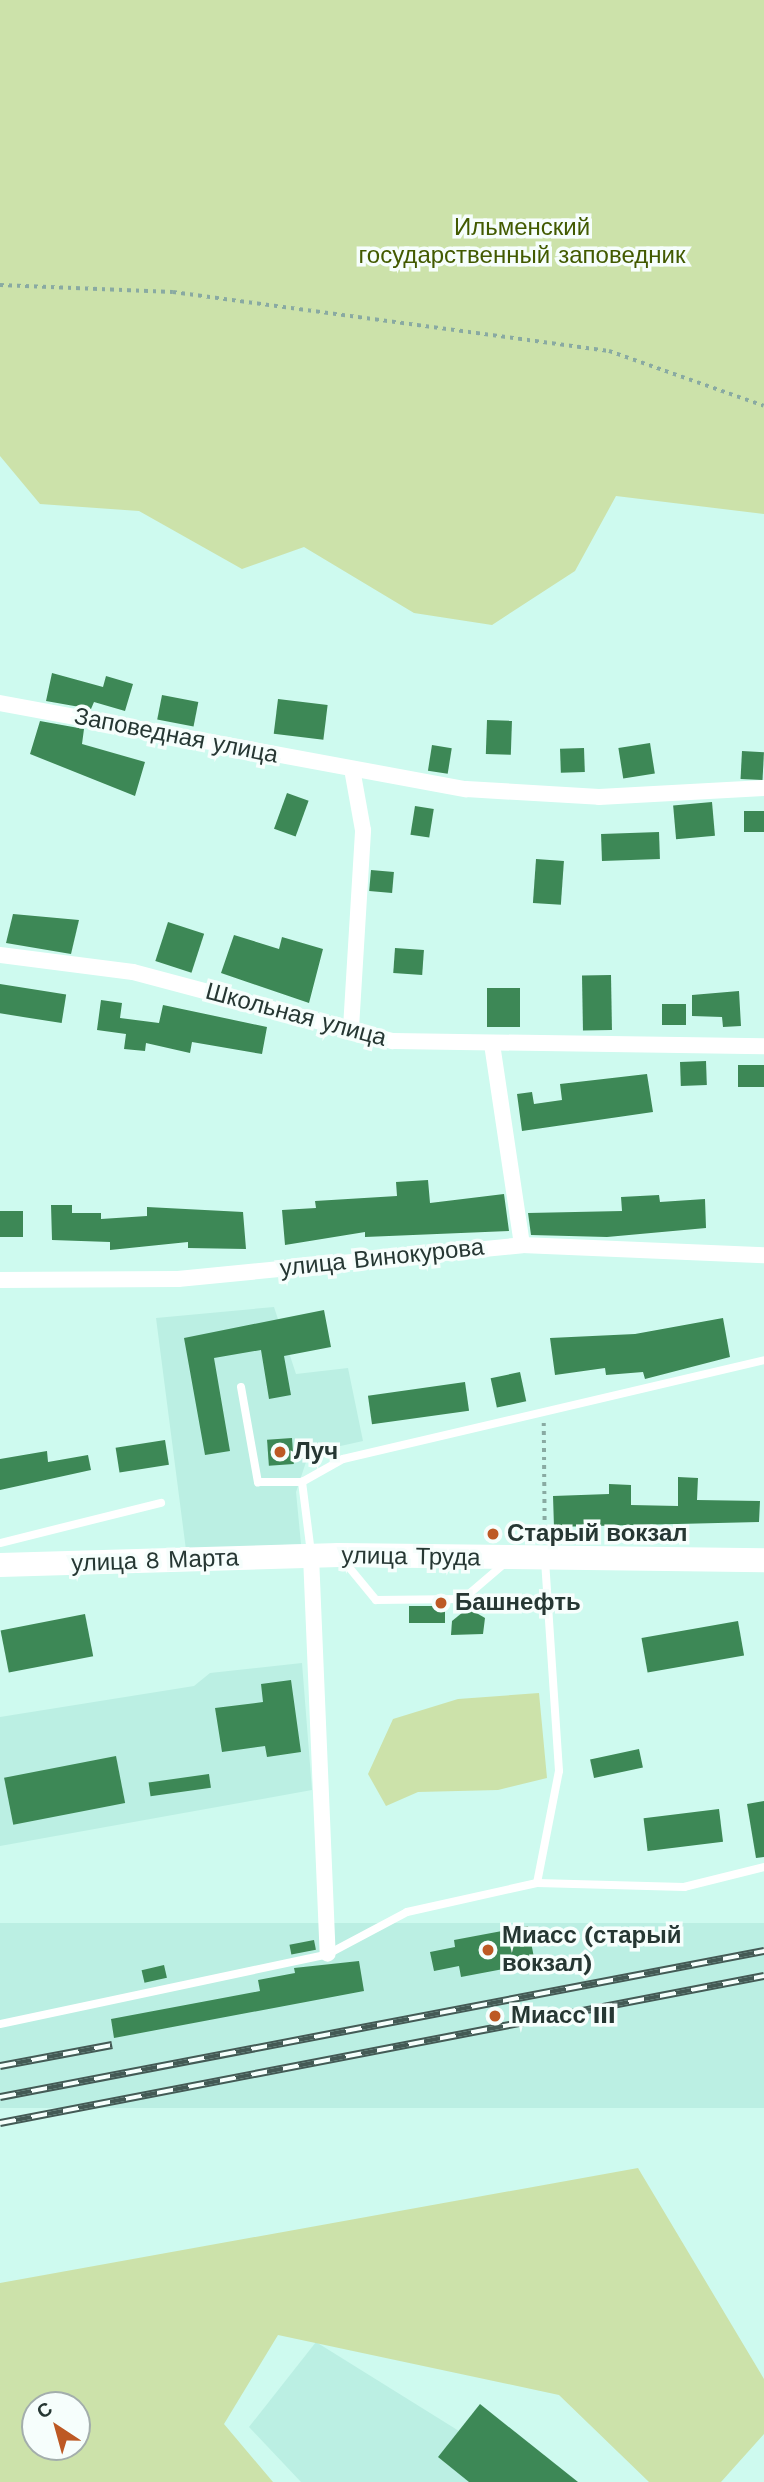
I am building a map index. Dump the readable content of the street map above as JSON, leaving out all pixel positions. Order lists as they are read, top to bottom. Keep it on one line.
{"streets":{"main road":["улица Труда","улица 8 Марта"],"street":["Заповедная улица","Школьная улица","улица Винокурова"]},"crossings":[["улица Труда","улица 8 Марта"]],"parks":["Ильменский государственный заповедник"],"places":["Луч","Старый вокзал","Башнефть","Миасс (старый вокзал)","Миасс III"],"north":"top left"}
